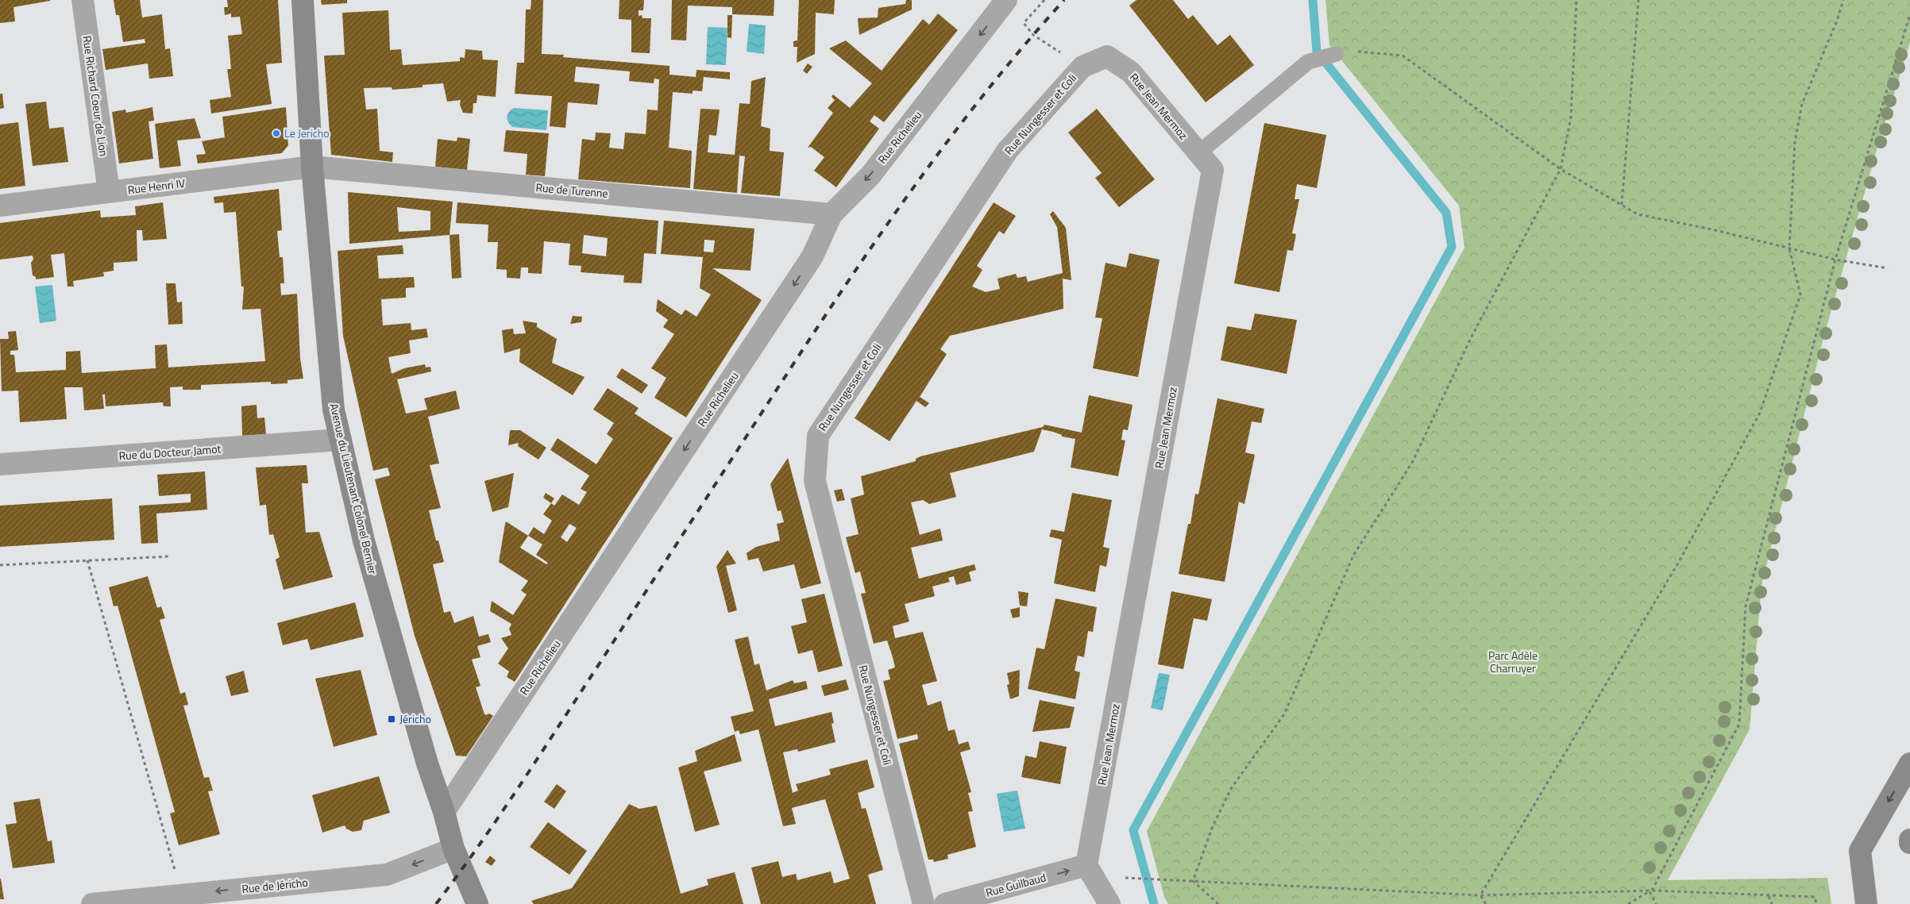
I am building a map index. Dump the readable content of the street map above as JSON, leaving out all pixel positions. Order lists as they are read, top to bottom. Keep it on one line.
{"streets":{"street":["Rue Richard Coeur de Lion","Rue Jean Mermoz","Rue Nungesser et Coli","Rue Richelieu","Rue Henri IV","Rue de Turenne","Rue du Docteur Jamot","Avenue du Lieutenant Colonel Bernier","Rue Guilbaud","Rue de Jéricho"]},"crossings":[["Rue Richard Coeur de Lion","Rue Henri IV"],["Rue Jean Mermoz","Rue Nungesser et Coli"],["Rue Jean Mermoz","Rue Guilbaud"],["Rue Richelieu","Rue de Turenne"],["Rue Richelieu","Avenue du Lieutenant Colonel Bernier"],["Rue Henri IV","Rue de Turenne"],["Rue Henri IV","Avenue du Lieutenant Colonel Bernier"],["Rue de Turenne","Avenue du Lieutenant Colonel Bernier"],["Rue du Docteur Jamot","Avenue du Lieutenant Colonel Bernier"],["Avenue du Lieutenant Colonel Bernier","Rue de Jéricho"]],"one_way":["Rue Richelieu","Rue Guilbaud","Rue de Jéricho"],"parks":["Parc Adèle Charruyer"],"places":{"other":["Le Jericho"],"transit":["Jéricho"]}}
